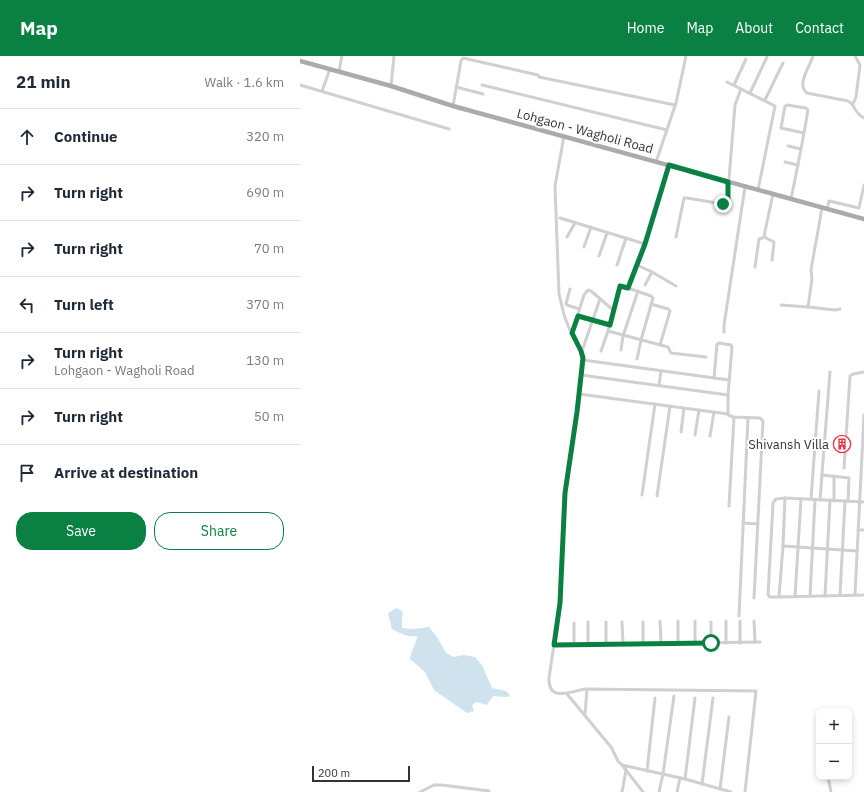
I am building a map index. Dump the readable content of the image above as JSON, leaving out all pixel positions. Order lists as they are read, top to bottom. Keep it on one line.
{"streets":{"main road":["Lohgaon - Wagholi Road"]},"places":{"building":["Shivansh Villa"]},"scale_bar":"200 m","page":{"header":"Map","nav":["Home","Map","About","Contact"],"heading":["21 min","Walk · 1.6 km"],"list":[["Continue","320 m"],["Turn right","690 m"],["Turn right","70 m"],["Turn left","370 m"],["Turn right","Lohgaon - Wagholi Road","130 m"],["Turn right","50 m"],"Arrive at destination"],"buttons":["Save","Share"],"map_buttons":["+","−"],"scale":"200 m"}}
